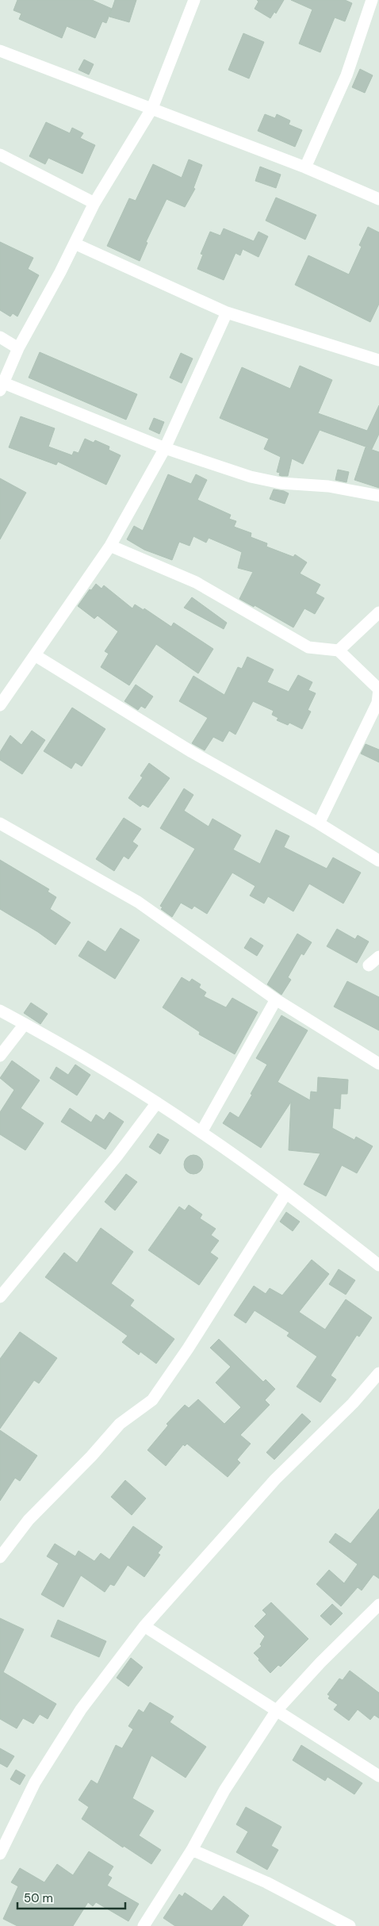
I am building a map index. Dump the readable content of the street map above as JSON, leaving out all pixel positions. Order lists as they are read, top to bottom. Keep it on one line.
{"scale_bar":"50 m"}
